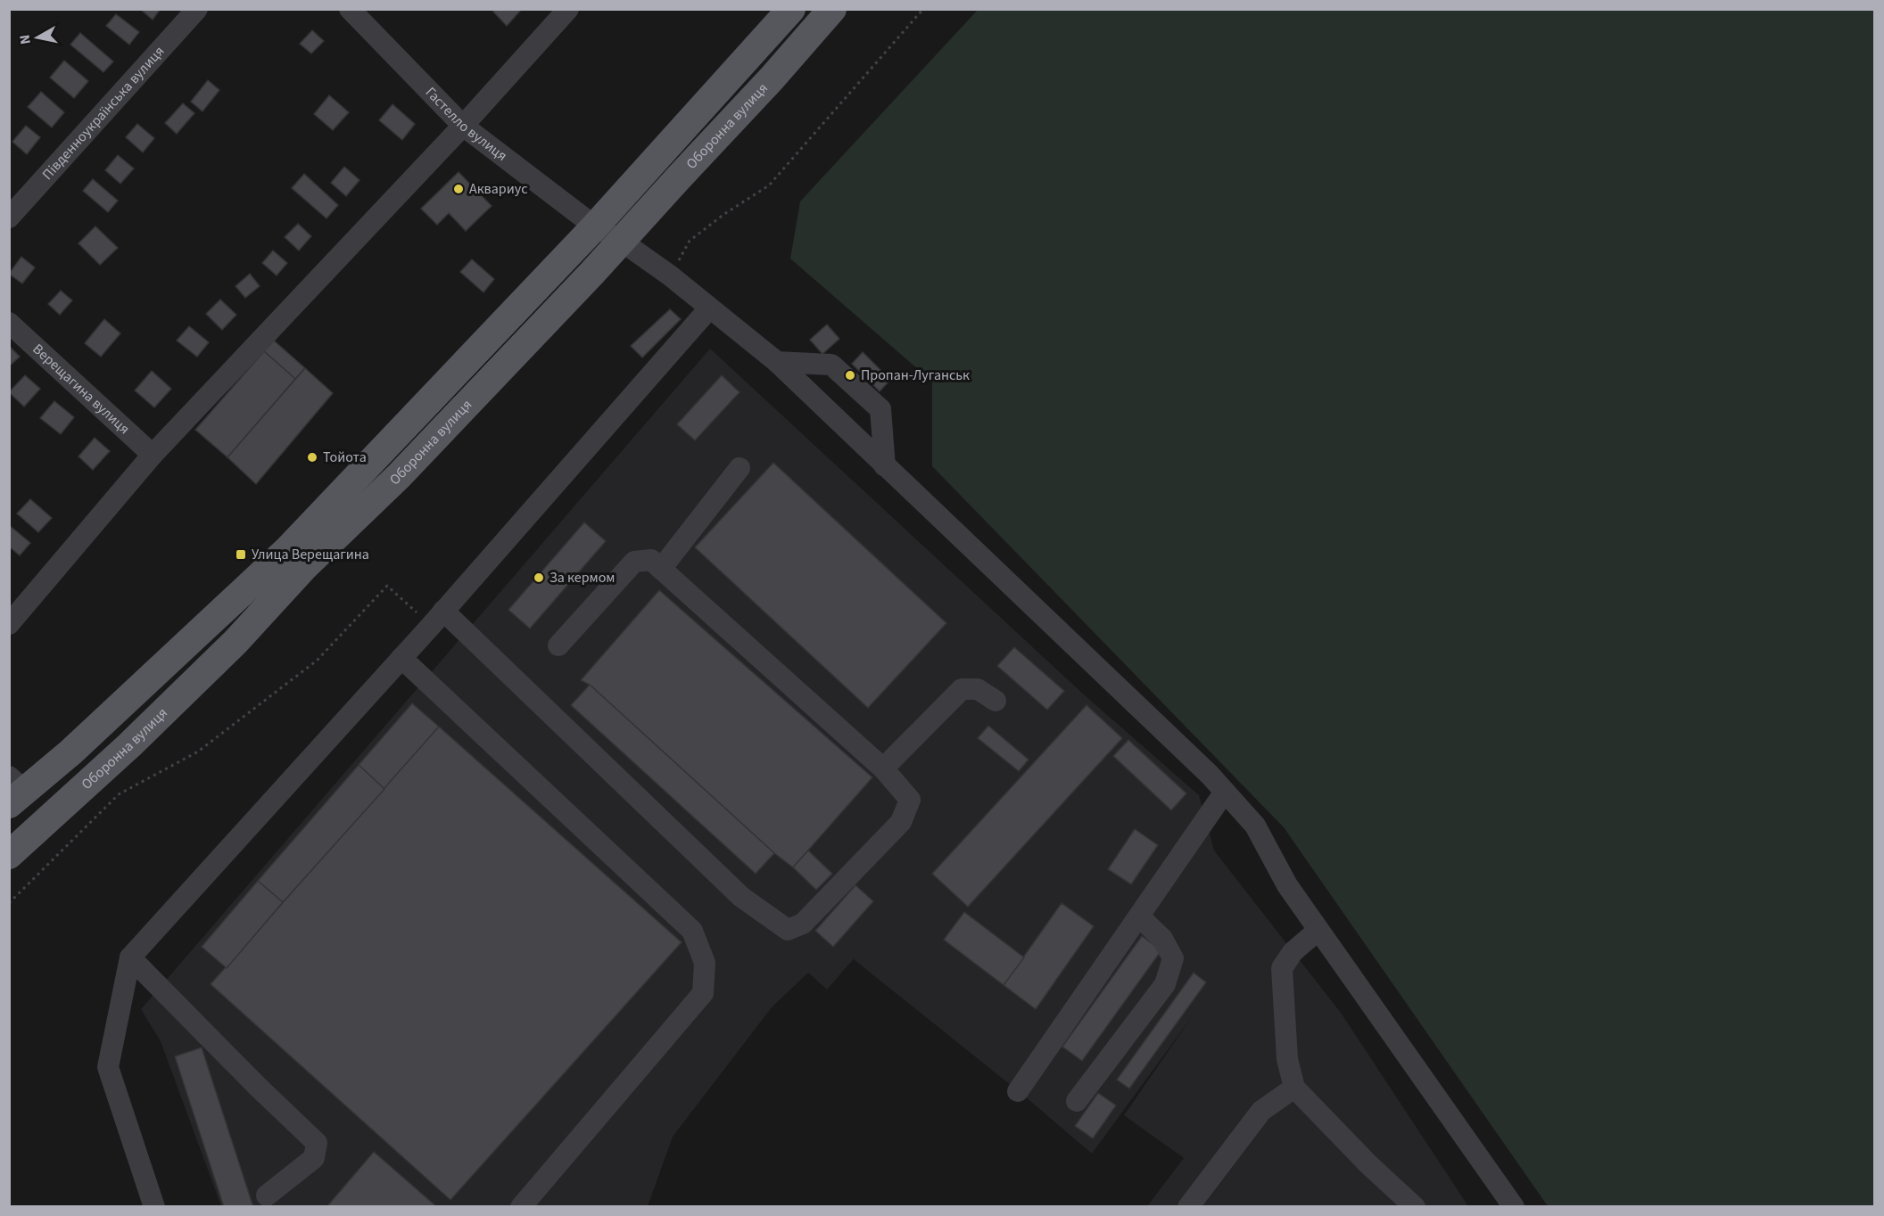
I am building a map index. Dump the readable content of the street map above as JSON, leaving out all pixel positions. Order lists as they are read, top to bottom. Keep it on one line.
{"streets":{"main road":["Оборонна вулиця"],"street":["Південноукраїнська вулиця","Гастелло вулиця","Верещагина вулиця"]},"crossings":[["Гастелло вулиця","Оборонна вулиця"]],"places":{"other":["Аквариус","Пропан-Луганськ","Тойота","За кермом"],"transit":["Улица Верещагина"]},"north":"left"}
